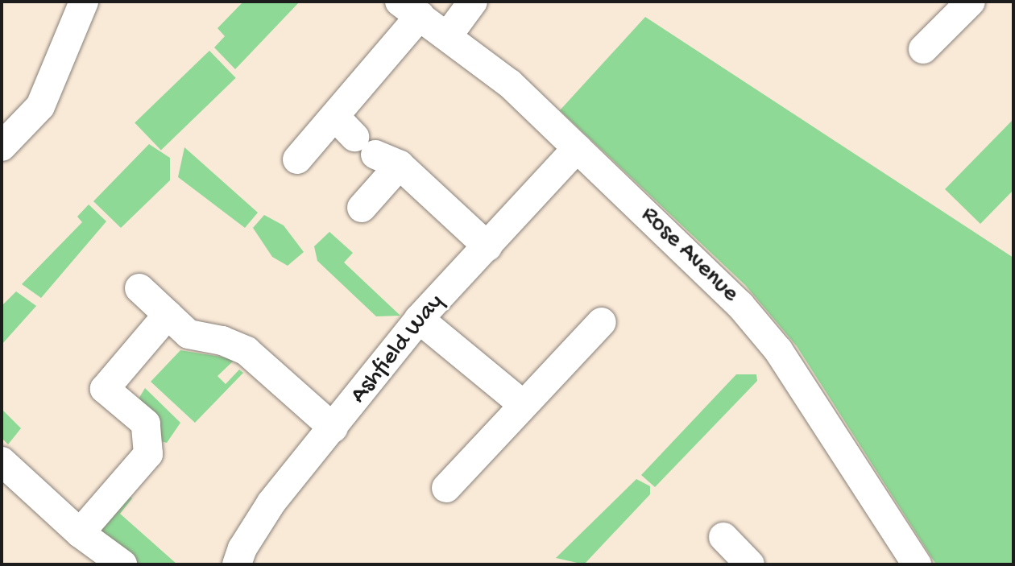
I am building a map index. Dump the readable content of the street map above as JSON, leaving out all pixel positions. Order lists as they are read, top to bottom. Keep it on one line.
{"streets":{"street":["Rose Avenue","Ashfield Way"]},"crossings":[["Rose Avenue","Ashfield Way"]]}
